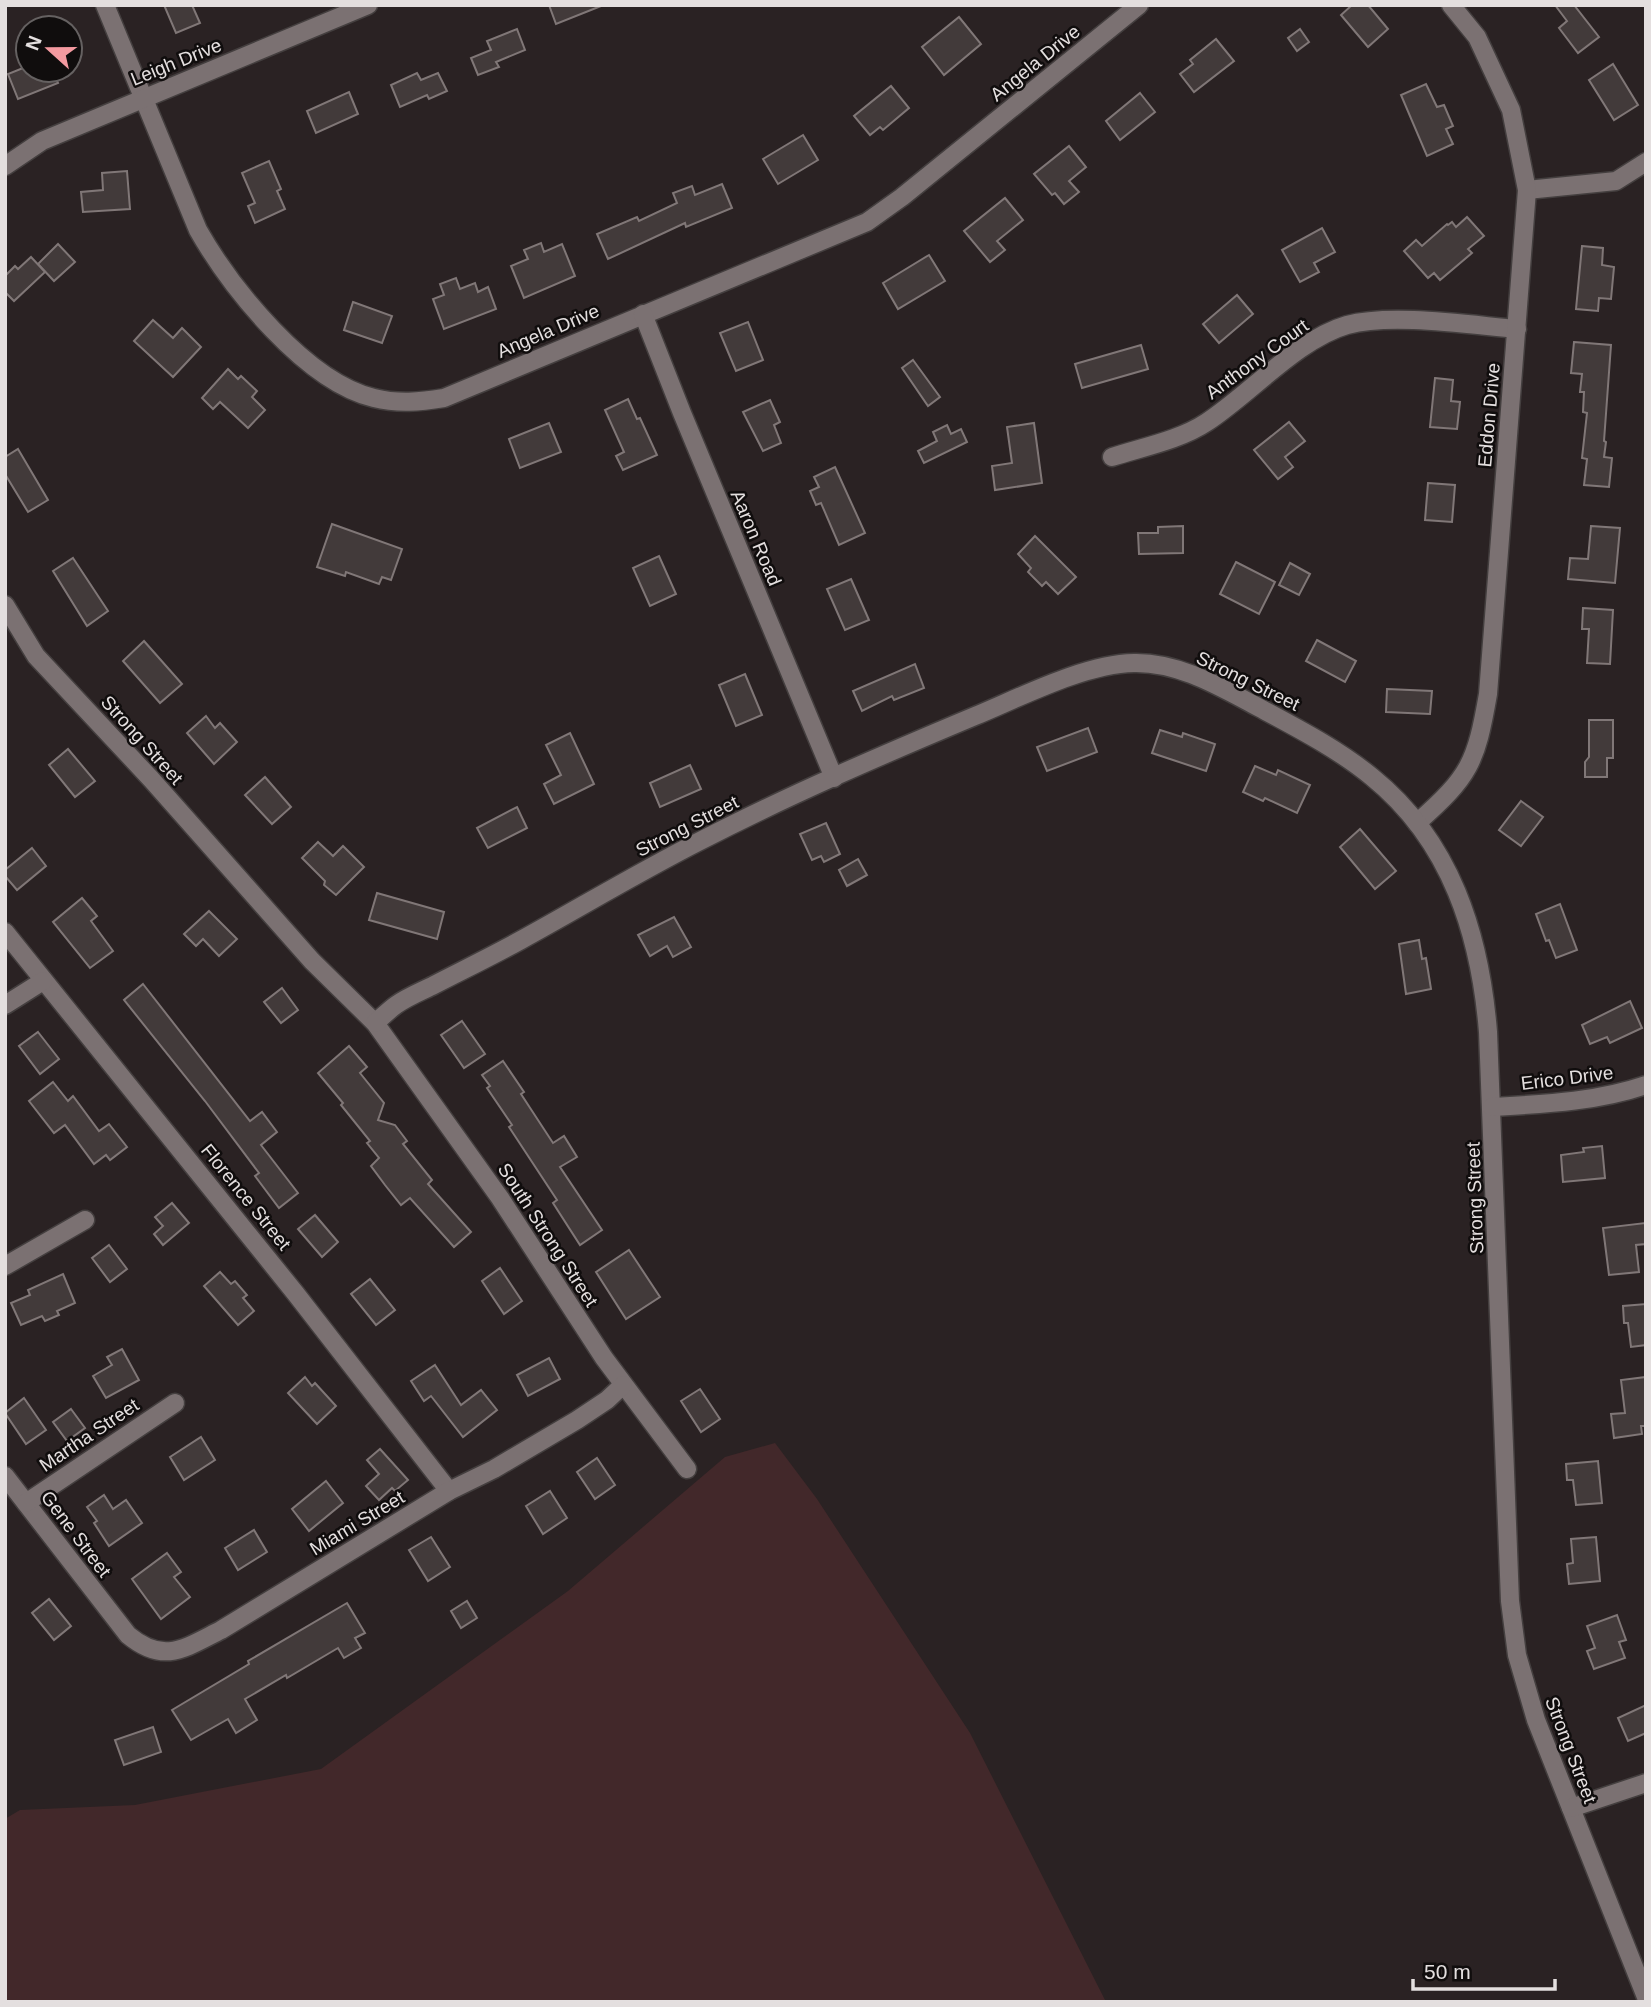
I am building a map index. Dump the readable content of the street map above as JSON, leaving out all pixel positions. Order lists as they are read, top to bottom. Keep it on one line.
{"streets":{"street":["Leigh Drive","Angela Drive","Anthony Court","Eddon Drive","Aaron Road","Strong Street","Erico Drive","Florence Street","South Strong Street","Martha Street","Miami Street","Gene Street"]},"crossings":[["Leigh Drive","Angela Drive"],["Angela Drive","Aaron Road"],["Anthony Court","Eddon Drive"],["Eddon Drive","Strong Street"],["Aaron Road","Strong Street"],["Strong Street","Erico Drive"],["Strong Street","South Strong Street"],["Florence Street","Miami Street"],["South Strong Street","Miami Street"],["Martha Street","Gene Street"],["Miami Street","Gene Street"]],"scale_bar":"50 m","north":"left"}
